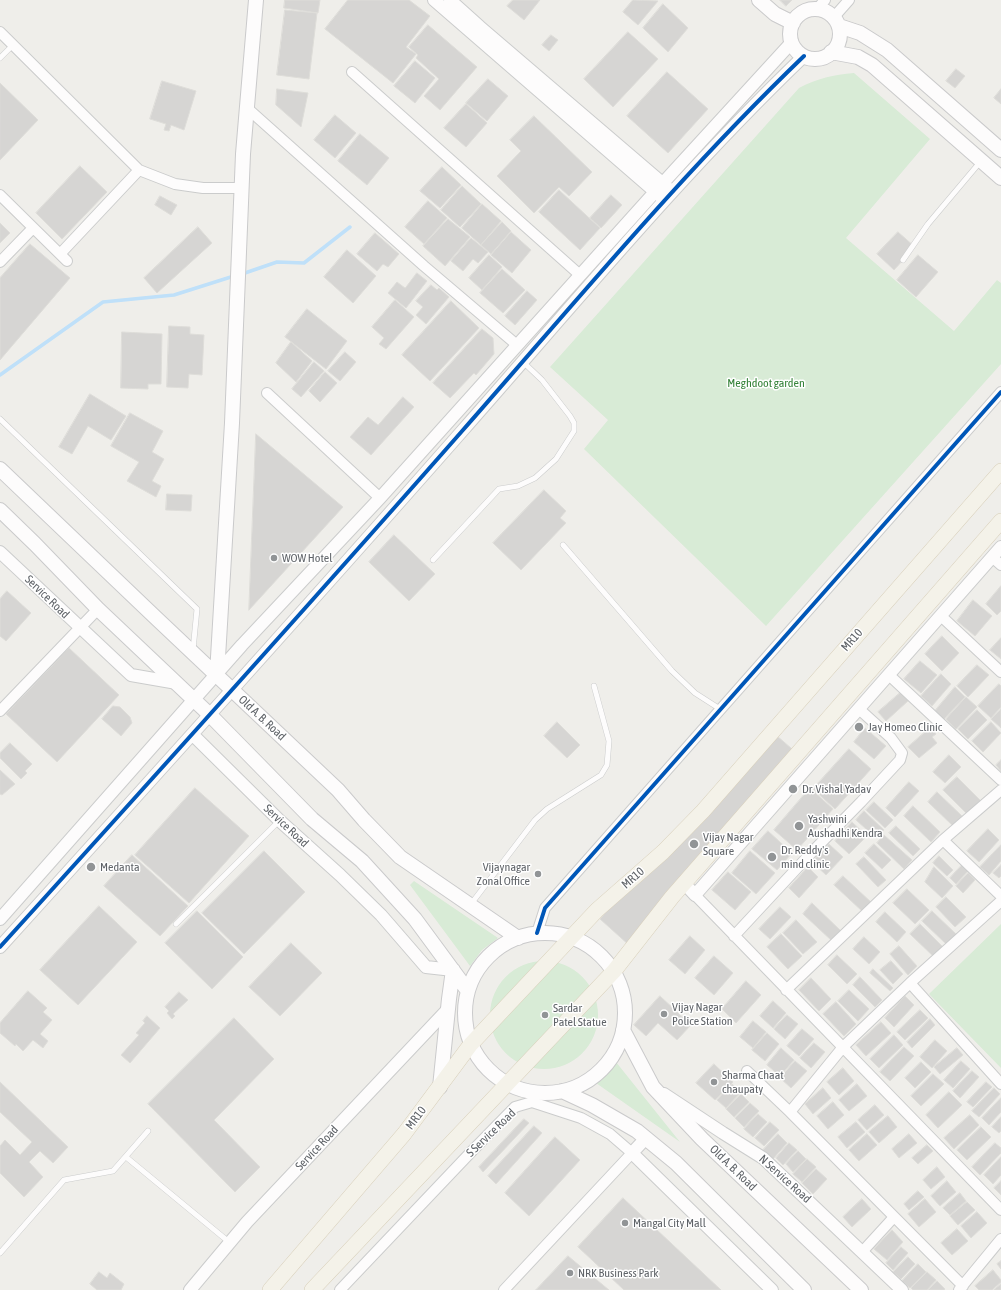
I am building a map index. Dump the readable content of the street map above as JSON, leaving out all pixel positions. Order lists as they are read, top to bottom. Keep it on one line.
{"streets":{"main road":["MR10","Old A. B. Road"],"street":["Service Road","S Service Road","N Service Road"]},"crossings":[["Old A. B. Road","N Service Road"]],"parks":["Meghdoot garden"],"places":["WOW Hotel","Jay Homeo Clinic","Dr. Vishal Yadav","Yashwini Aushadhi Kendra","Vijay Nagar Square","Dr. Reddy's mind clinic","Medanta","Vijaynagar Zonal Office","Vijay Nagar Police Station","Sardar Patel Statue","Sharma Chaat chaupaty","Mangal City Mall","NRK Business Park"]}
